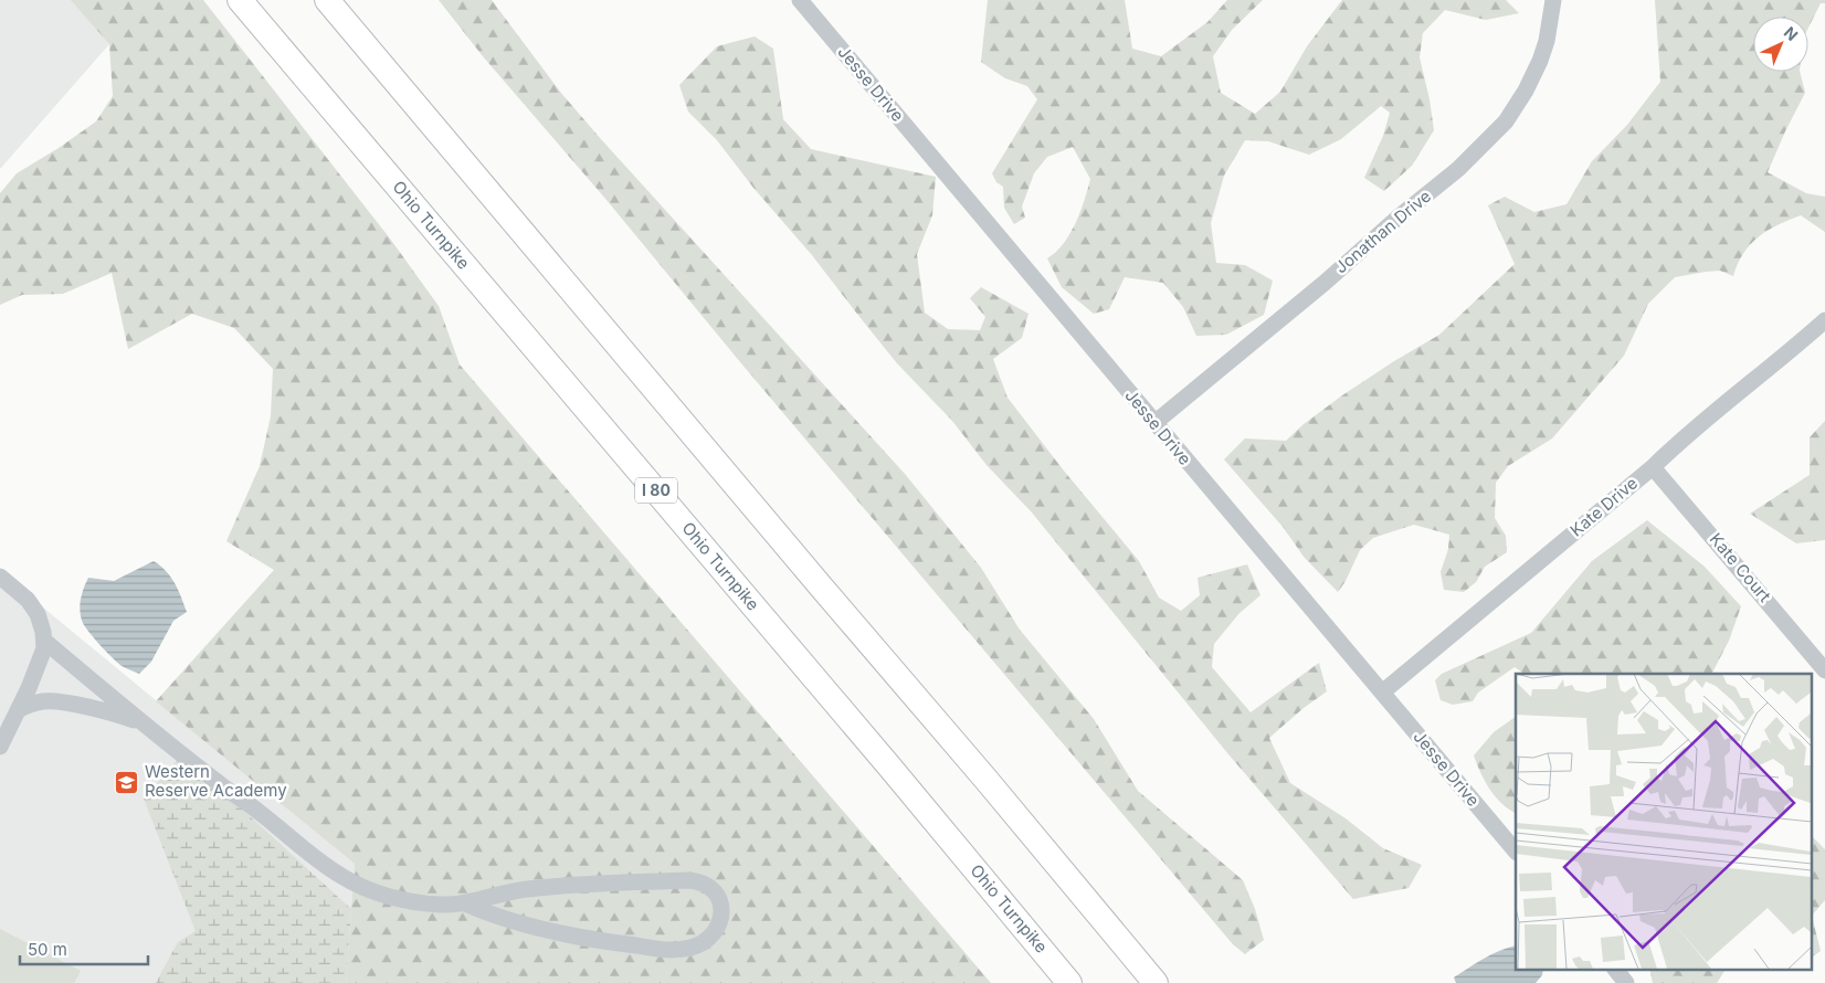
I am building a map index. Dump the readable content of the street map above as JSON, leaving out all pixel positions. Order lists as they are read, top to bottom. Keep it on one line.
{"streets":{"highway":["Ohio Turnpike","I 80"],"street":["Jesse Drive","Jonathan Drive","Kate Drive","Kate Court"]},"crossings":[["Jesse Drive","Jonathan Drive"],["Jesse Drive","Kate Drive"],["Kate Drive","Kate Court"]],"places":{"school or university":["Western Reserve Academy"]},"scale_bar":"50 m","north":"top right"}
